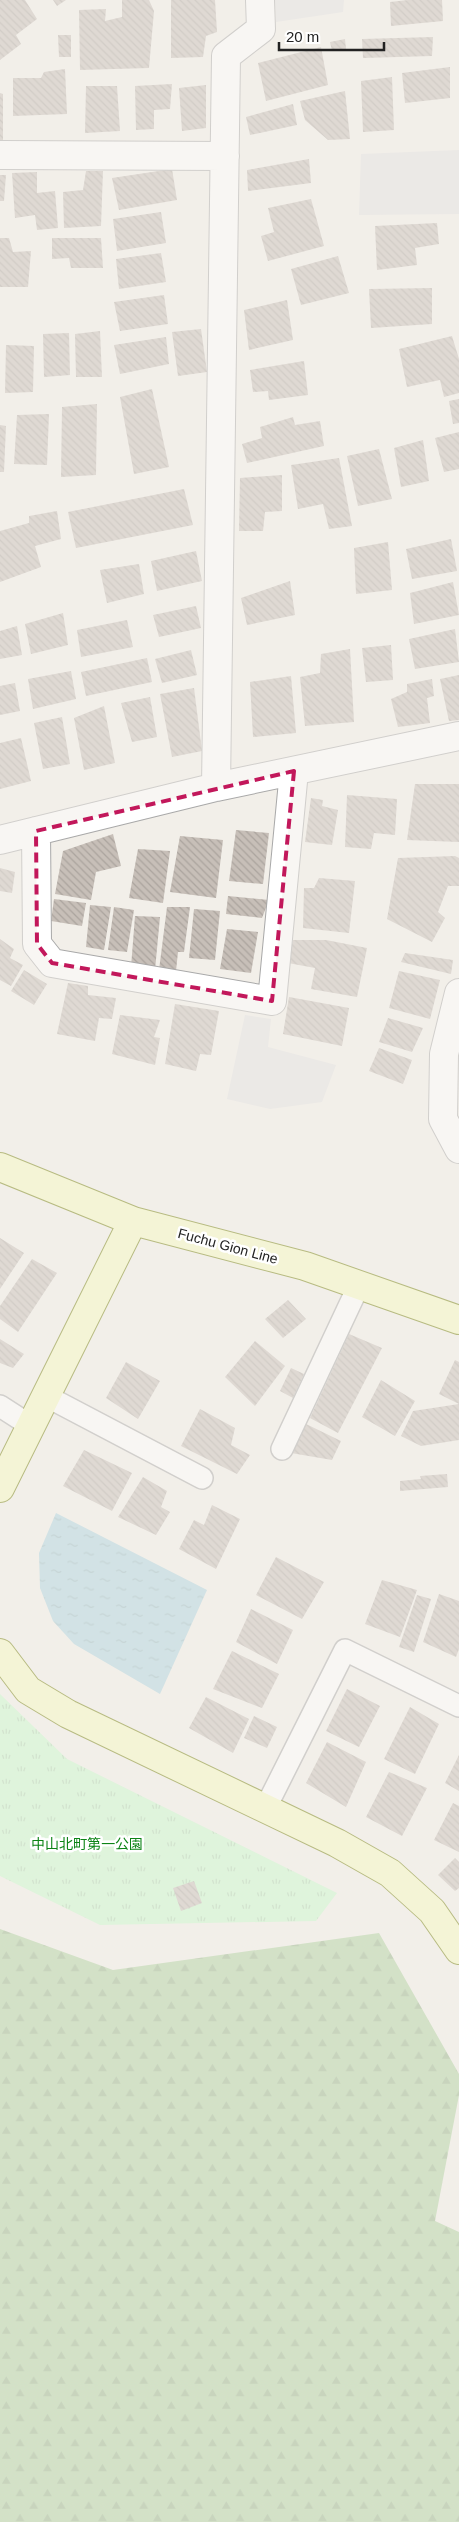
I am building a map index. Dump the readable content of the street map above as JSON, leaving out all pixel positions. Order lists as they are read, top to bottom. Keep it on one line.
{"streets":{"street":["Fuchu Gion Line"]},"parks":["中山北町第一公園"],"scale_bar":"20 m"}
